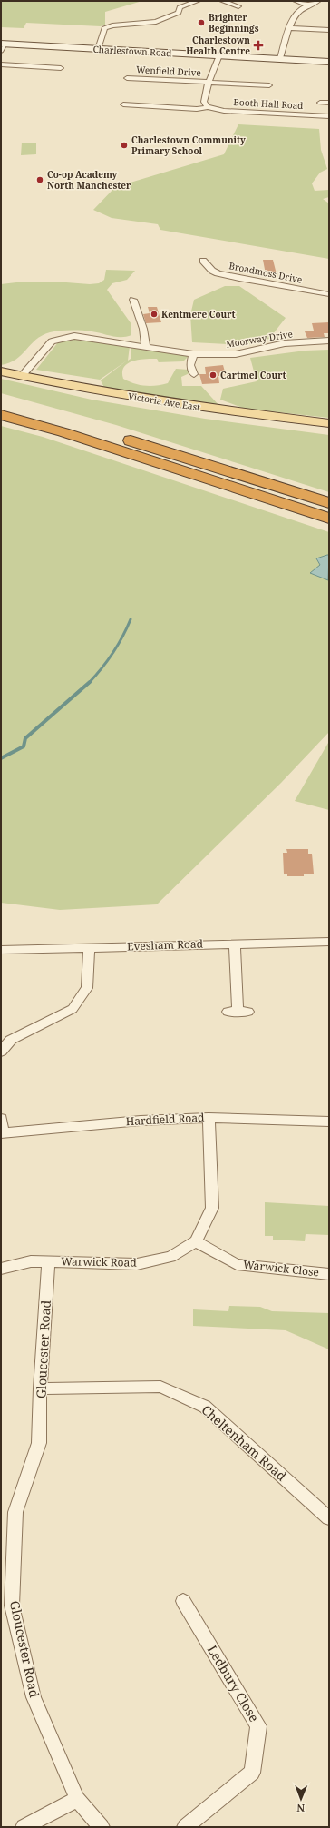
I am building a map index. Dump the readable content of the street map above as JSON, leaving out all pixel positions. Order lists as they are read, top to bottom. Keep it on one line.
{"streets":{"main road":["Victoria Ave East"],"street":["Charlestown Road","Wenfield Drive","Booth Hall Road","Broadmoss Drive","Moorway Drive","Evesham Road","Hardfield Road","Warwick Road","Warwick Close","Gloucester Road","Cheltenham Road","Ledbury Close"]},"crossings":[["Moorway Drive","Victoria Ave East"],["Warwick Road","Warwick Close"],["Warwick Road","Gloucester Road"],["Gloucester Road","Cheltenham Road"]],"places":{"other":["Brighter Beginnings","Charlestown Community Primary School","Co-op Academy North Manchester","Kentmere Court","Cartmel Court"],"health":["Charlestown Health Centre"]},"north":"bottom"}
